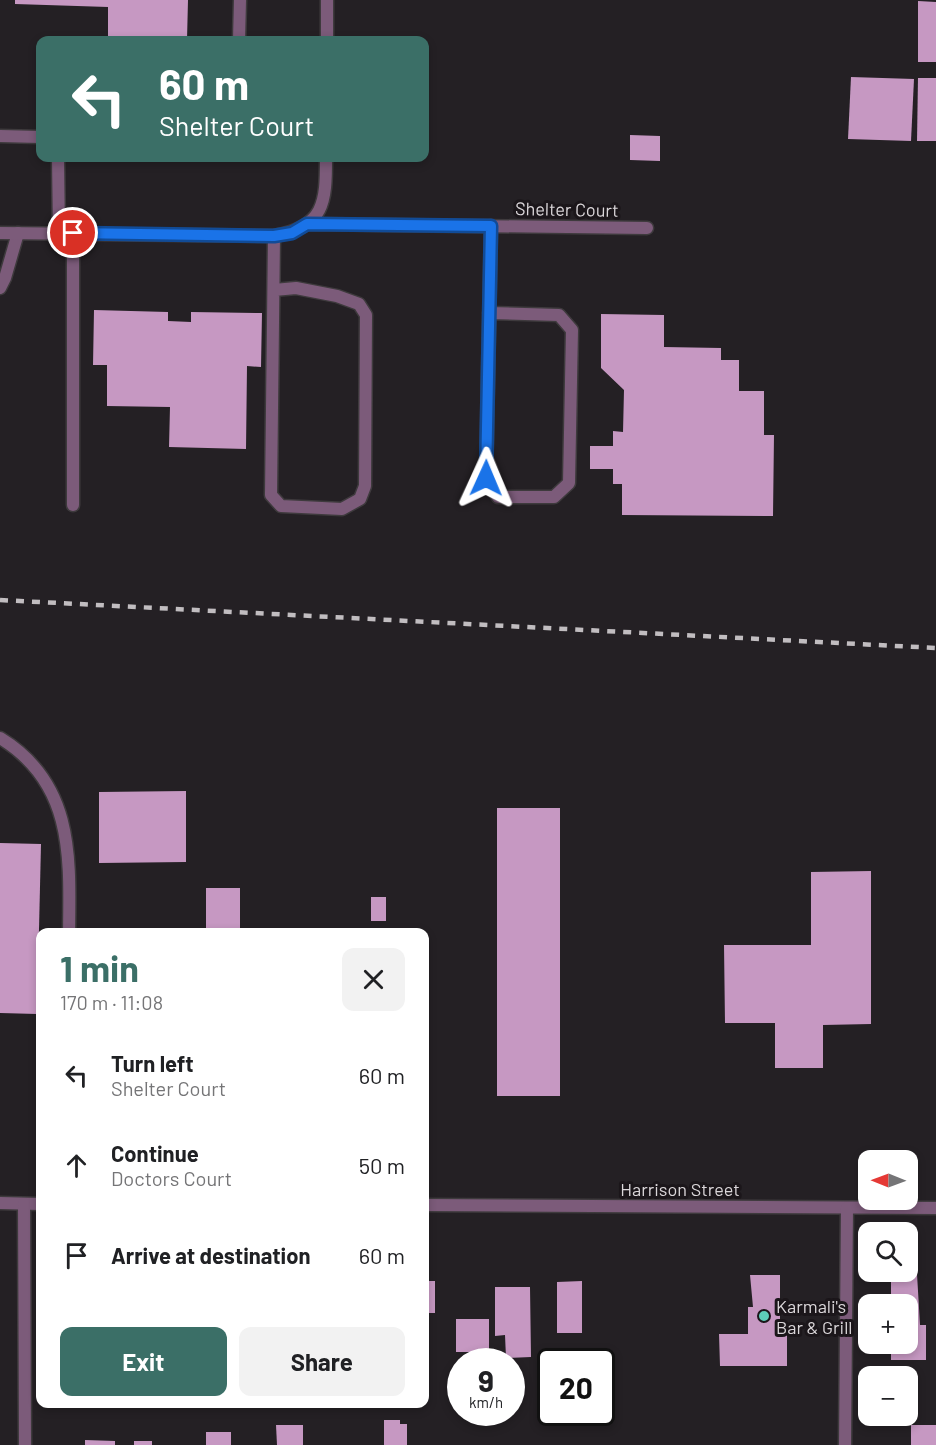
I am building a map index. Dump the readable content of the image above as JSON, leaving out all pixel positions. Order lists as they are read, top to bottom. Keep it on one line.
{"streets":{"street":["Shelter Court","Harrison Street"]},"places":["Karmali's Bar & Grill"],"north":"left","page":{"turn":["60 m","Shelter Court"],"heading":["1 min","170 m · 11:08"],"list":[{"name":"Turn left","note":"Shelter Court","value":"60 m"},{"name":"Continue","note":"Doctors Court","value":"50 m"},{"name":"Arrive at destination","value":"60 m"}],"map_buttons":["+","−"],"buttons":["Exit","Share"],"speed":"9 km/h","limit":"20"}}
